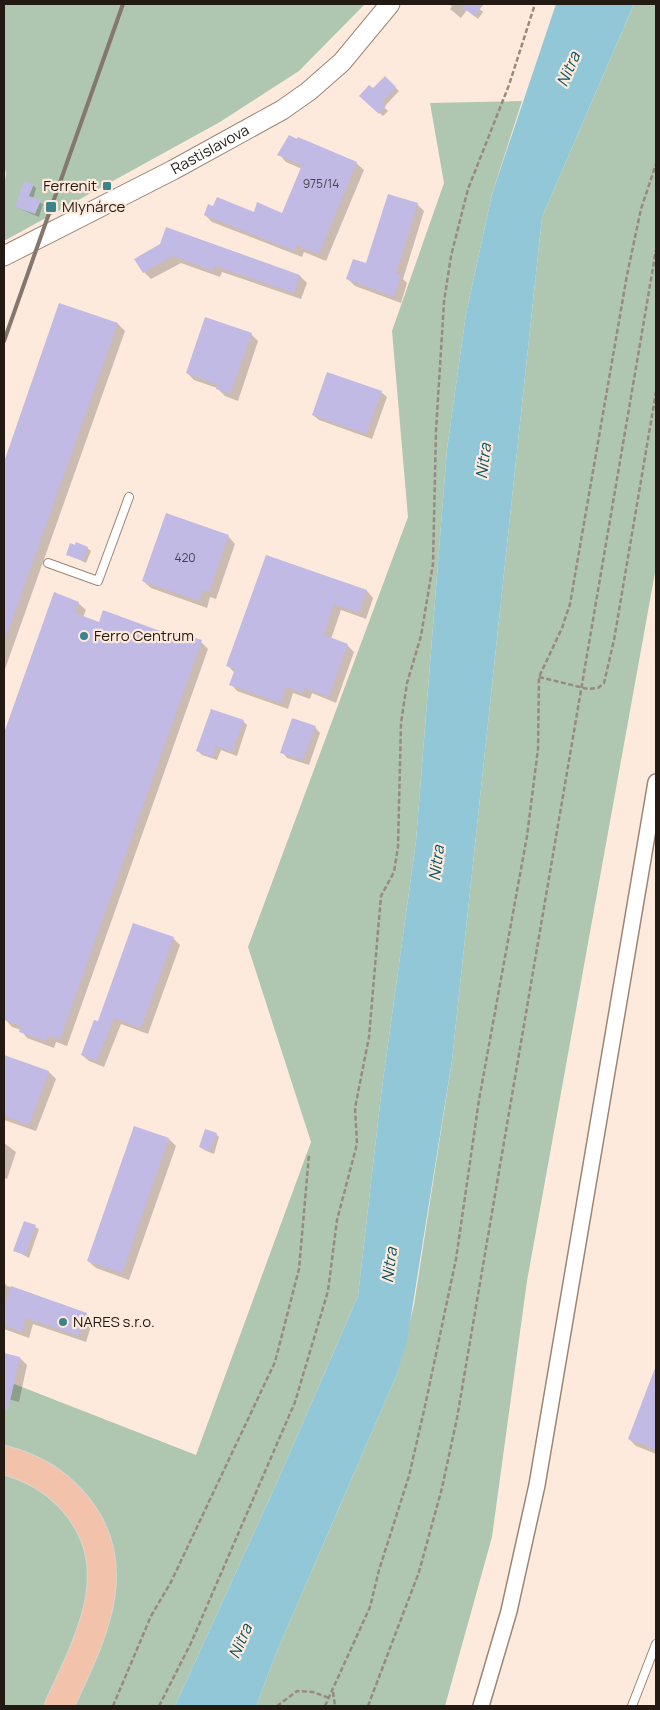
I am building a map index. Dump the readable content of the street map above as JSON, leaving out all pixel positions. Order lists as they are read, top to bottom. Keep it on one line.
{"streets":{"street":["Rastislavova"]},"water":["Nitra"],"places":{"transit":["Ferrenit","Mlynárce"],"other":["Ferro Centrum","NARES s.r.o."]},"house_numbers":["975/14","420"]}
